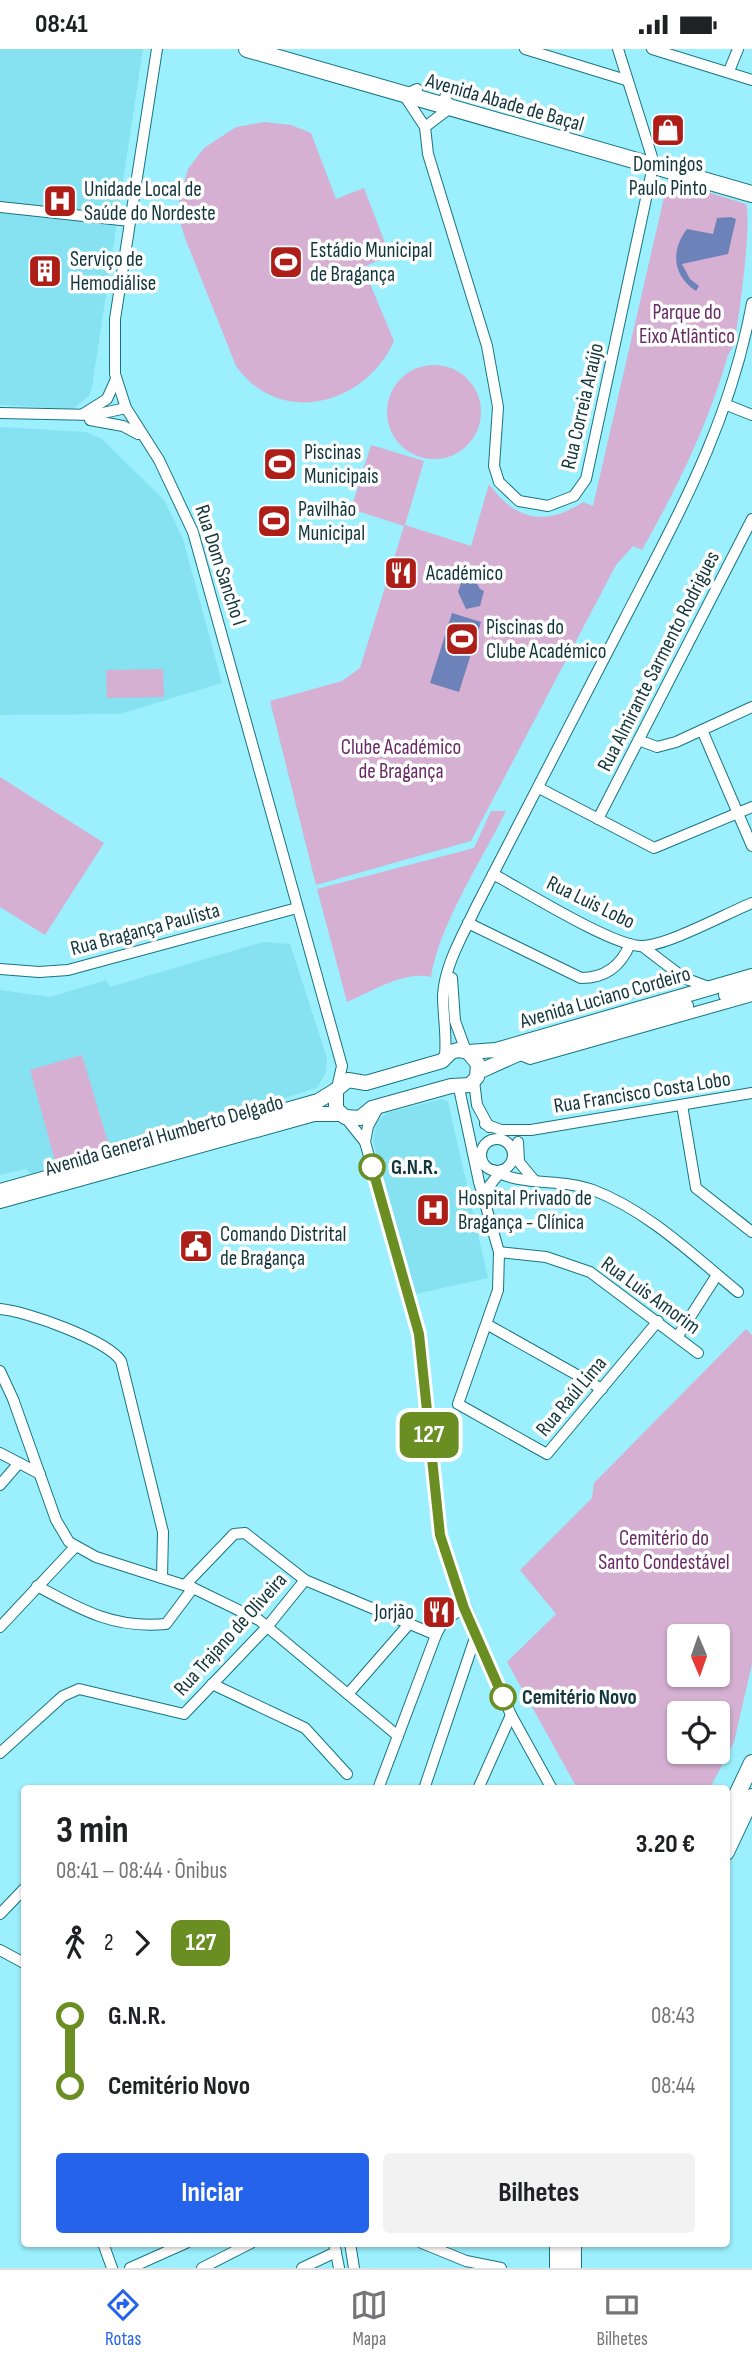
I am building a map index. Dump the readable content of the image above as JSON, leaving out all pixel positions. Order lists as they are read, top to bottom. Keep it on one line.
{"streets":{"main road":["Avenida Abade de Baçal","Avenida Luciano Cordeiro","Avenida General Humberto Delgado"],"street":["Rua Correia Araújo","Rua Dom Sancho I","Rua Almirante Sarmento Rodrigues","Rua Luis Lobo","Rua Bragança Paulista","Rua Francisco Costa Lobo","Rua Luis Amorim","Rua Raúl Lima","Rua Trajano de Oliveira"]},"crossings":[["Avenida Abade de Baçal","Rua Correia Araújo"],["Rua Dom Sancho I","Rua Bragança Paulista"],["Rua Dom Sancho I","Avenida Luciano Cordeiro"],["Rua Dom Sancho I","Avenida General Humberto Delgado"],["Avenida Luciano Cordeiro","Avenida General Humberto Delgado"],["Avenida Luciano Cordeiro","Rua Raúl Lima"],["Rua Luis Amorim","Rua Raúl Lima"]],"parks":["Parque do Eixo Atlântico","Clube Académico de Bragança","Cemitério do Santo Condestável"],"places":{"shop":["Domingos Paulo Pinto"],"hospital":["Unidade Local de Saúde do Nordeste","Hospital Privado de Bragança - Clínica"],"sports":["Estádio Municipal de Bragança","Piscinas Municipais","Pavilhão Municipal","Piscinas do Clube Académico"],"building":["Serviço de Hemodiálise"],"restaurant":["Académico","Jorjão"],"other":["G.N.R.","Cemitério Novo"],"public building":["Comando Distrital de Bragança"]},"lines":["bus line 127"],"north":"bottom","page":{"status":"08:41","on_map":"127","heading":["3 min","08:41 – 08:44 · Ônibus","3.20 €"],"legs":["2","127"],"list":[{"name":"G.N.R.","value":"08:43"},{"name":"Cemitério Novo","value":"08:44"}],"buttons":["Iniciar","Bilhetes"],"tabs":["Rotas","Mapa","Bilhetes"]}}
